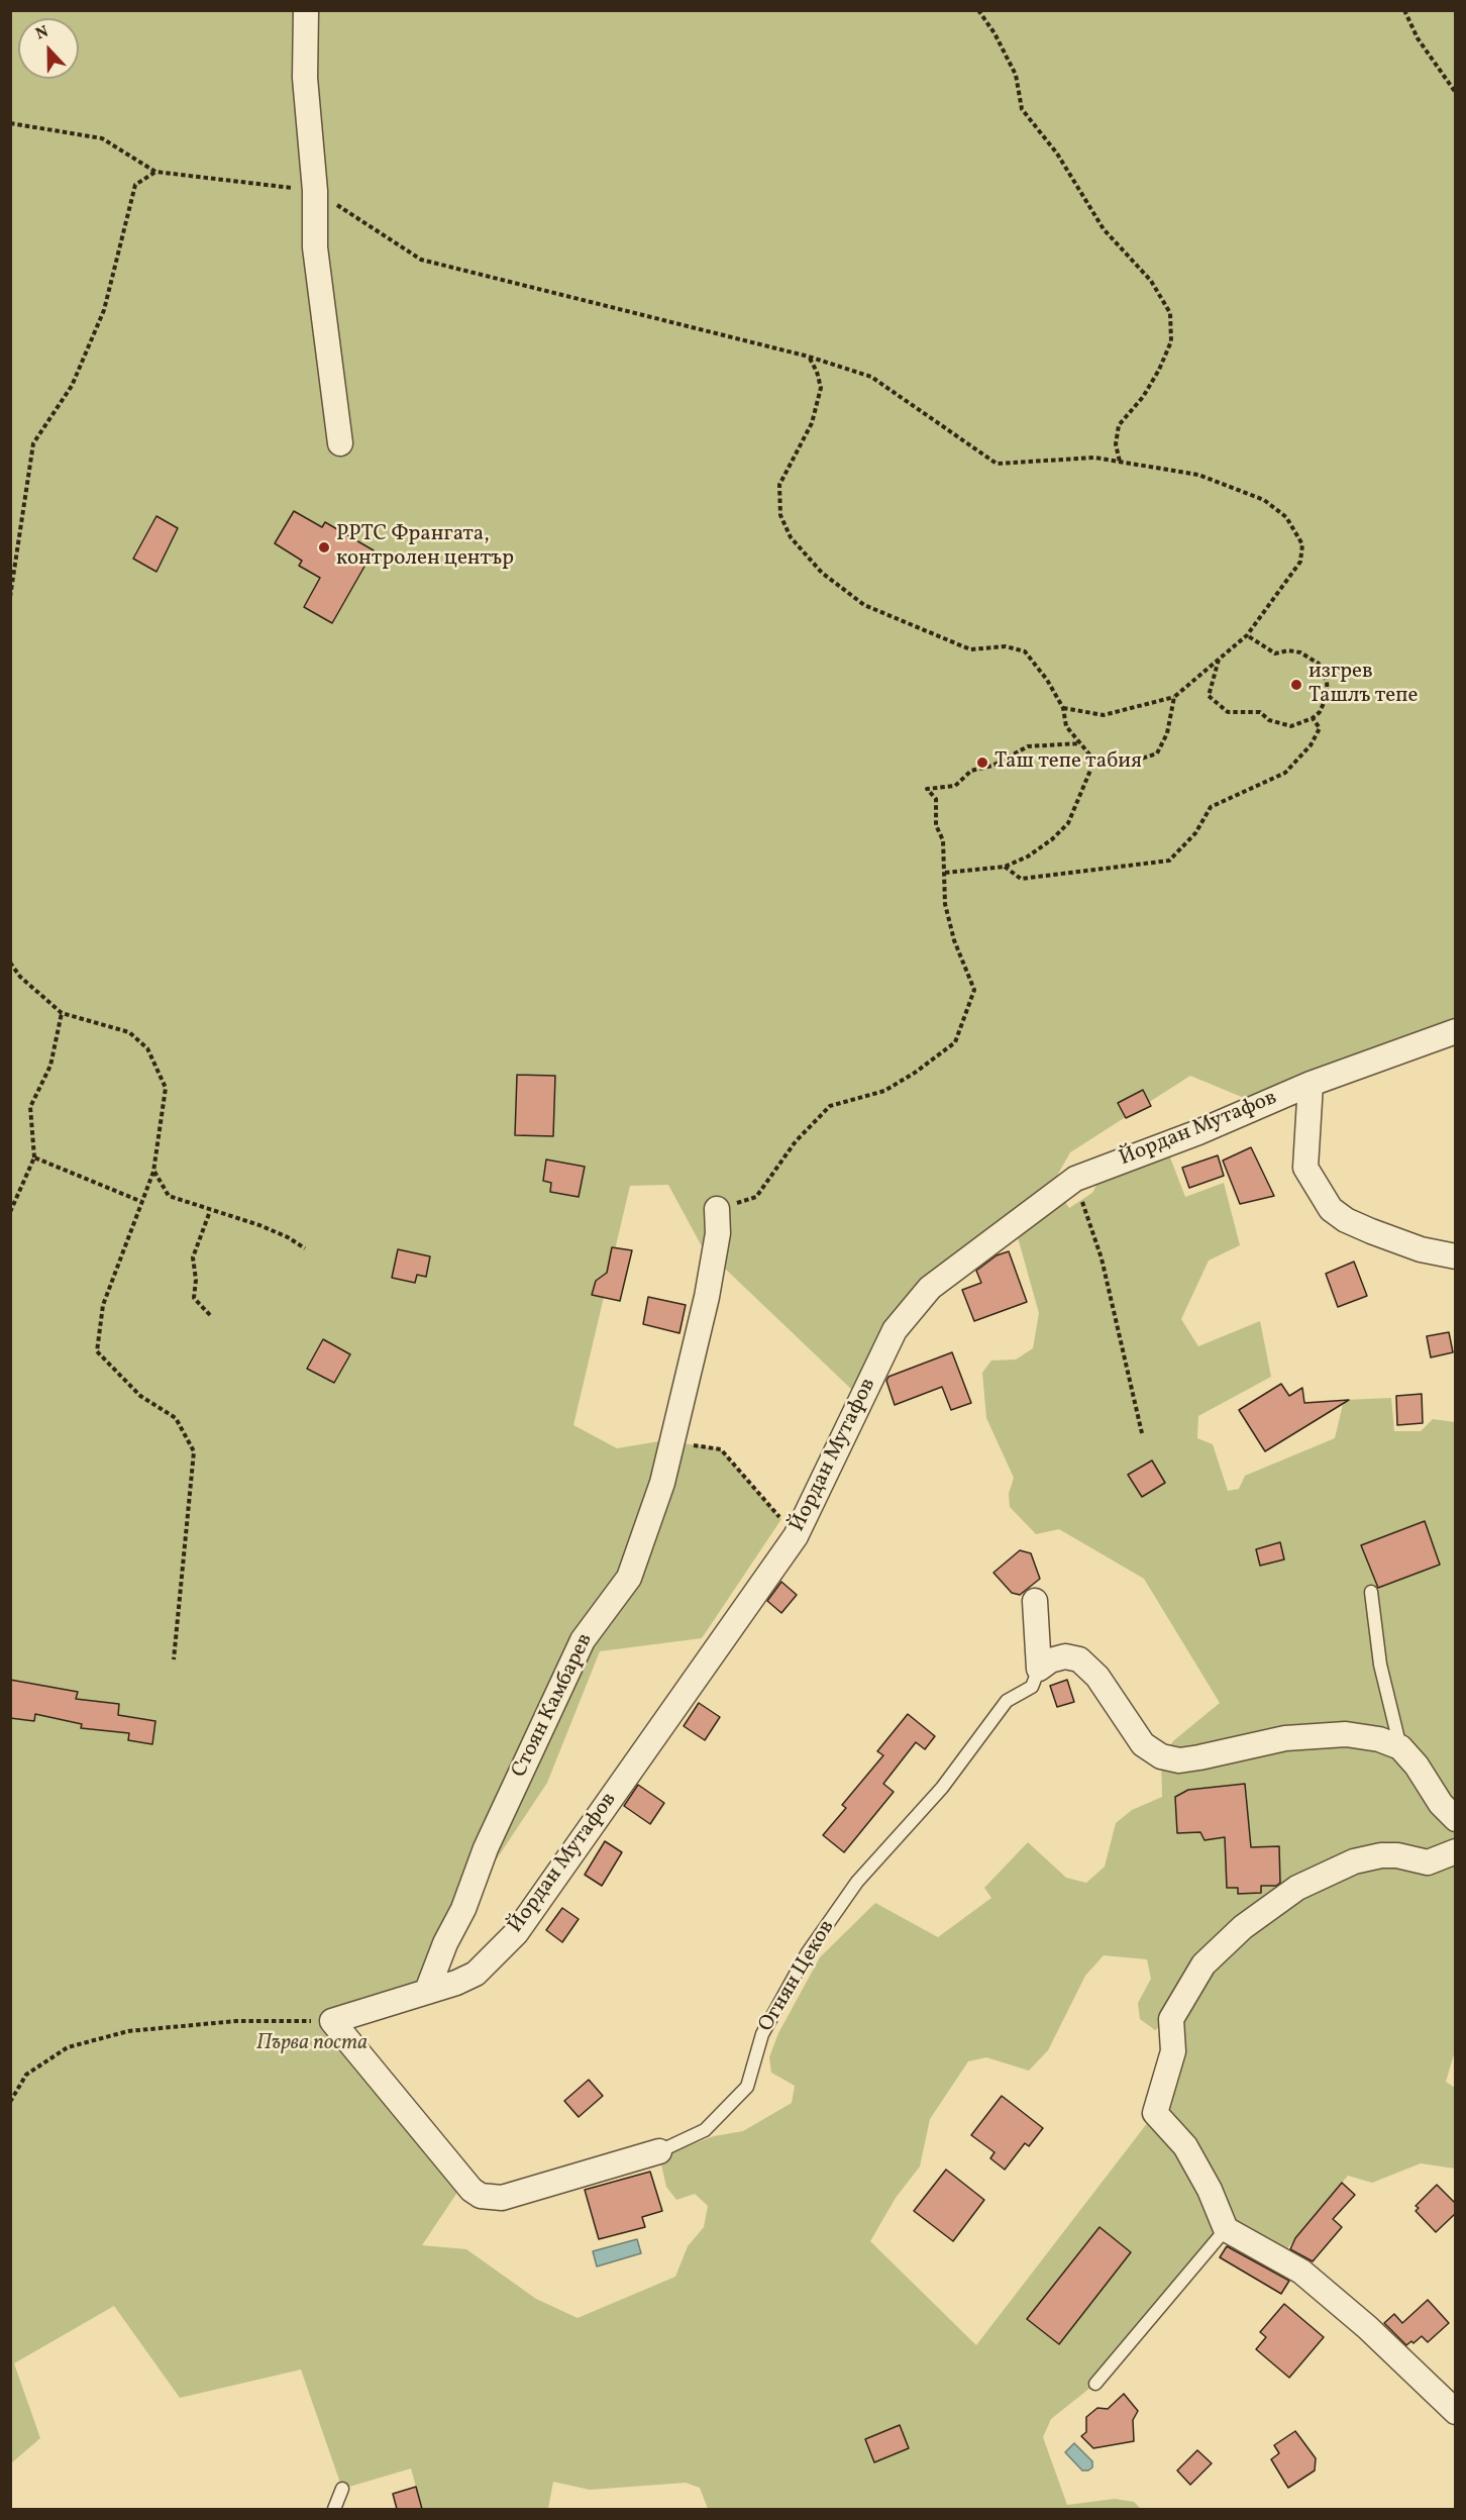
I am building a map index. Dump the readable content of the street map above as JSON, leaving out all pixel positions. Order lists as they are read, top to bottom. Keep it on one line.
{"streets":{"street":["Йордан Мутафов","Стоян Камбарев","Огнян Цеков"]},"crossings":[["Йордан Мутафов","Стоян Камбарев"],["Йордан Мутафов","Огнян Цеков"]],"parks":["Първа поста"],"places":["РРТС Франгата, контролен център","изгрев Ташлъ тепе","Таш тепе табия"],"north":"top"}
